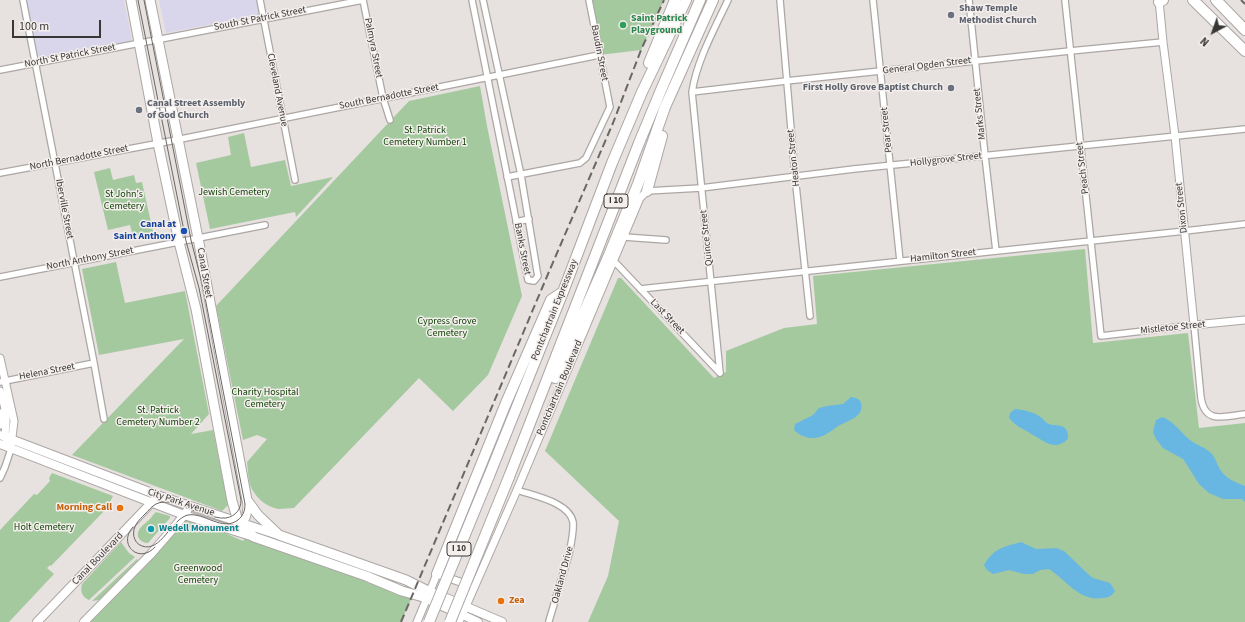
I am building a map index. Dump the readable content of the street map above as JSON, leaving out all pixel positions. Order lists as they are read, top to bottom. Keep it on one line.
{"streets":{"highway":["I 10","Pontchartrain Expressway"],"main road":["Canal Street","City Park Avenue","Canal Boulevard"],"street":["South St Patrick Street","Palmyra Street","Baudin Street","North St Patrick Street","General Ogden Street","Cleveland Avenue","South Bernadotte Street","Marks Street","Pear Street","North Bernadotte Street","Heaton Street","Hollygrove Street","Peach Street","Dixon Street","Iberville Street","Quince Street","Banks Street","Hamilton Street","North Anthony Street","Last Street","Mistletoe Street","Helena Street","Pontchartrain Boulevard","Oakland Drive"]},"crossings":[["South St Patrick Street","Palmyra Street"],["South St Patrick Street","North St Patrick Street"],["South St Patrick Street","Cleveland Avenue"],["South St Patrick Street","Canal Street"],["Palmyra Street","South Bernadotte Street"],["Baudin Street","South Bernadotte Street"],["Baudin Street","Banks Street"],["North St Patrick Street","Iberville Street"],["North St Patrick Street","Canal Street"],["General Ogden Street","Marks Street"],["General Ogden Street","Pear Street"],["General Ogden Street","Heaton Street"],["General Ogden Street","Peach Street"],["General Ogden Street","Dixon Street"],["General Ogden Street","Quince Street"],["Cleveland Avenue","South Bernadotte Street"],["South Bernadotte Street","North Bernadotte Street"],["South Bernadotte Street","Banks Street"],["South Bernadotte Street","Canal Street"],["Marks Street","Hollygrove Street"],["Marks Street","Hamilton Street"],["Pear Street","Hollygrove Street"],["Pear Street","Hamilton Street"],["North Bernadotte Street","Iberville Street"],["North Bernadotte Street","Canal Street"],["Heaton Street","Hollygrove Street"],["Heaton Street","Hamilton Street"],["Hollygrove Street","Peach Street"],["Hollygrove Street","Dixon Street"],["Hollygrove Street","Quince Street"],["Hollygrove Street","Pontchartrain Boulevard"],["Peach Street","Hamilton Street"],["Peach Street","Mistletoe Street"],["Dixon Street","Hamilton Street"],["Dixon Street","Mistletoe Street"],["Iberville Street","North Anthony Street"],["Iberville Street","Helena Street"],["Quince Street","Hamilton Street"],["Quince Street","Last Street"],["Hamilton Street","Last Street"],["North Anthony Street","Canal Street"],["Canal Street","City Park Avenue"],["Last Street","Pontchartrain Boulevard"],["Pontchartrain Boulevard","Oakland Drive"],["City Park Avenue","Canal Boulevard"]],"parks":["St. Patrick Cemetery Number 1","Jewish Cemetery","St John's Cemetery","Cypress Grove Cemetery","Charity Hospital Cemetery","St. Patrick Cemetery Number 2","Holt Cemetery","Greenwood Cemetery"],"places":["Shaw Temple Methodist Church","Saint Patrick Playground","First Holly Grove Baptist Church","Canal Street Assembly of God Church","Canal at Saint Anthony","Morning Call","Wedell Monument","Zea"],"scale_bar":"100 m","north":"bottom left"}
